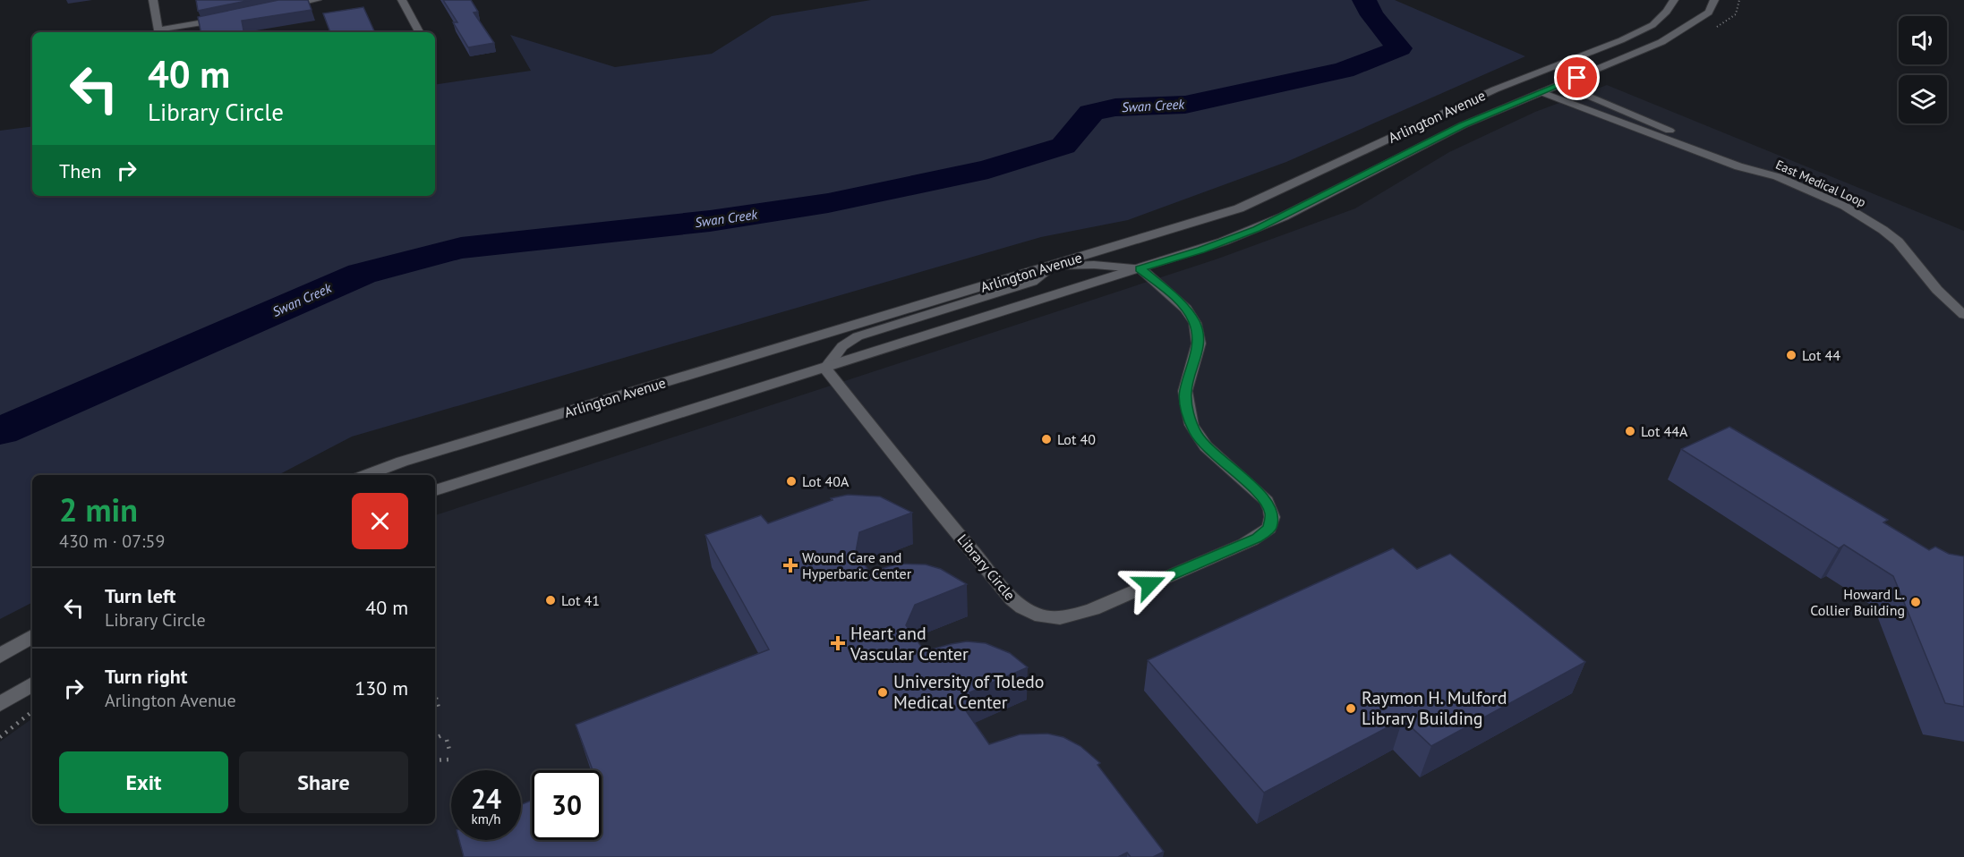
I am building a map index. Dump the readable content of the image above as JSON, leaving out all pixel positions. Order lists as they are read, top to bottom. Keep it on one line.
{"streets":{"street":["Arlington Avenue","East Medical Loop","Library Circle"]},"crossings":[["Arlington Avenue","East Medical Loop"],["Arlington Avenue","Library Circle"]],"water":["Swan Creek"],"places":{"other":["Lot 44","Lot 44A","Lot 40","Lot 40A","Lot 41","Howard L. Collier Building","University of Toledo Medical Center","Raymon H. Mulford Library Building"],"health":["Wound Care and Hyperbaric Center","Heart and Vascular Center"]},"page":{"turn":["40 m","Library Circle"],"then":"Then","heading":["2 min","430 m · 07:59"],"list":[{"name":"Turn left","note":"Library Circle","value":"40 m"},{"name":"Turn right","note":"Arlington Avenue","value":"130 m"}],"buttons":["Exit","Share"],"speed":"24 km/h","limit":"30"}}
